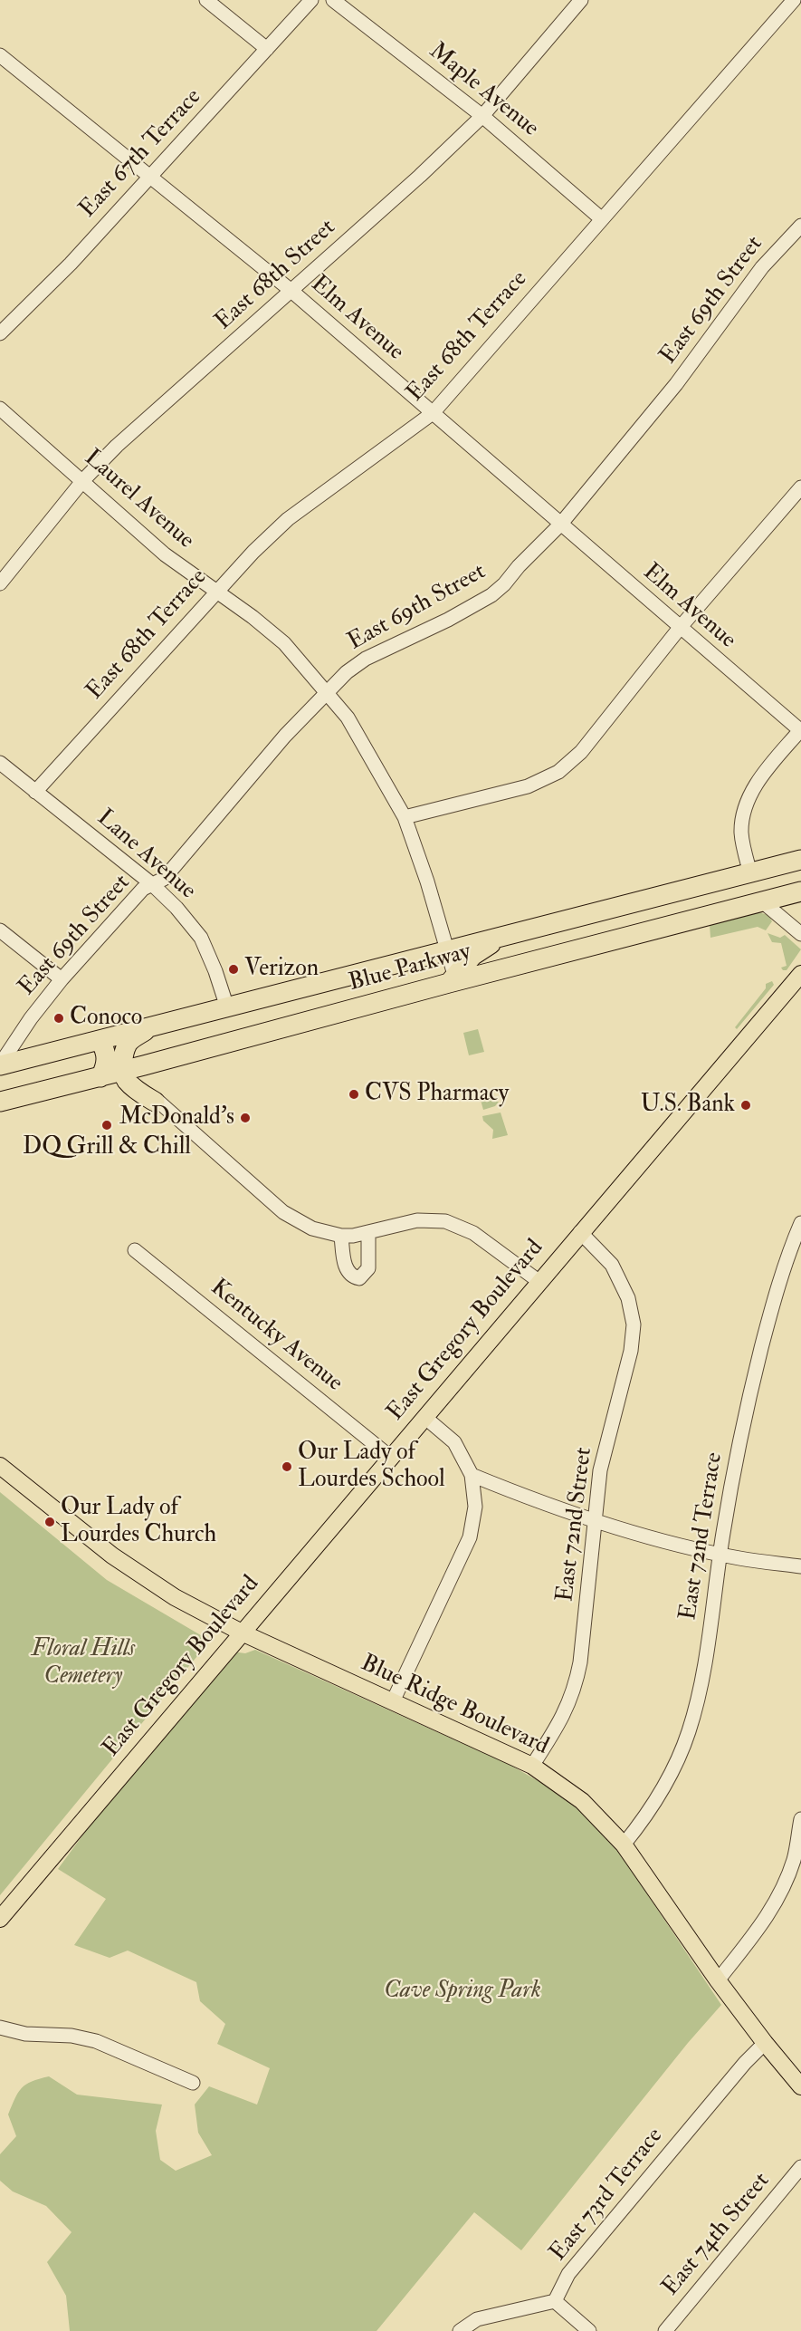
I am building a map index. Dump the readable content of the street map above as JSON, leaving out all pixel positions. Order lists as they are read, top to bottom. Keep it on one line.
{"streets":{"highway":["Blue Parkway"],"main road":["East Gregory Boulevard","Blue Ridge Boulevard"],"street":["Maple Avenue","East 67th Terrace","East 68th Street","East 69th Street","Elm Avenue","East 68th Terrace","Laurel Avenue","Lane Avenue","Kentucky Avenue","East 72nd Street","East 72nd Terrace","East 73rd Terrace","East 74th Street"]},"crossings":[["Maple Avenue","East 68th Street"],["Maple Avenue","East 68th Terrace"],["East 67th Terrace","Elm Avenue"],["East 68th Street","Elm Avenue"],["East 68th Street","Laurel Avenue"],["East 69th Street","Elm Avenue"],["East 69th Street","Laurel Avenue"],["East 69th Street","Lane Avenue"],["East 69th Street","Blue Parkway"],["Elm Avenue","East 68th Terrace"],["East 68th Terrace","Laurel Avenue"],["East 68th Terrace","Lane Avenue"],["Laurel Avenue","Blue Parkway"],["Lane Avenue","Blue Parkway"],["East Gregory Boulevard","Kentucky Avenue"],["East Gregory Boulevard","East 72nd Street"],["East Gregory Boulevard","Blue Ridge Boulevard"],["East 72nd Street","Blue Ridge Boulevard"],["East 72nd Terrace","Blue Ridge Boulevard"],["Blue Ridge Boulevard","East 73rd Terrace"]],"parks":["Floral Hills Cemetery","Cave Spring Park"],"places":["Verizon","Conoco","CVS Pharmacy","U.S. Bank","McDonald's","DQ Grill & Chill","Our Lady of Lourdes School","Our Lady of Lourdes Church"]}
